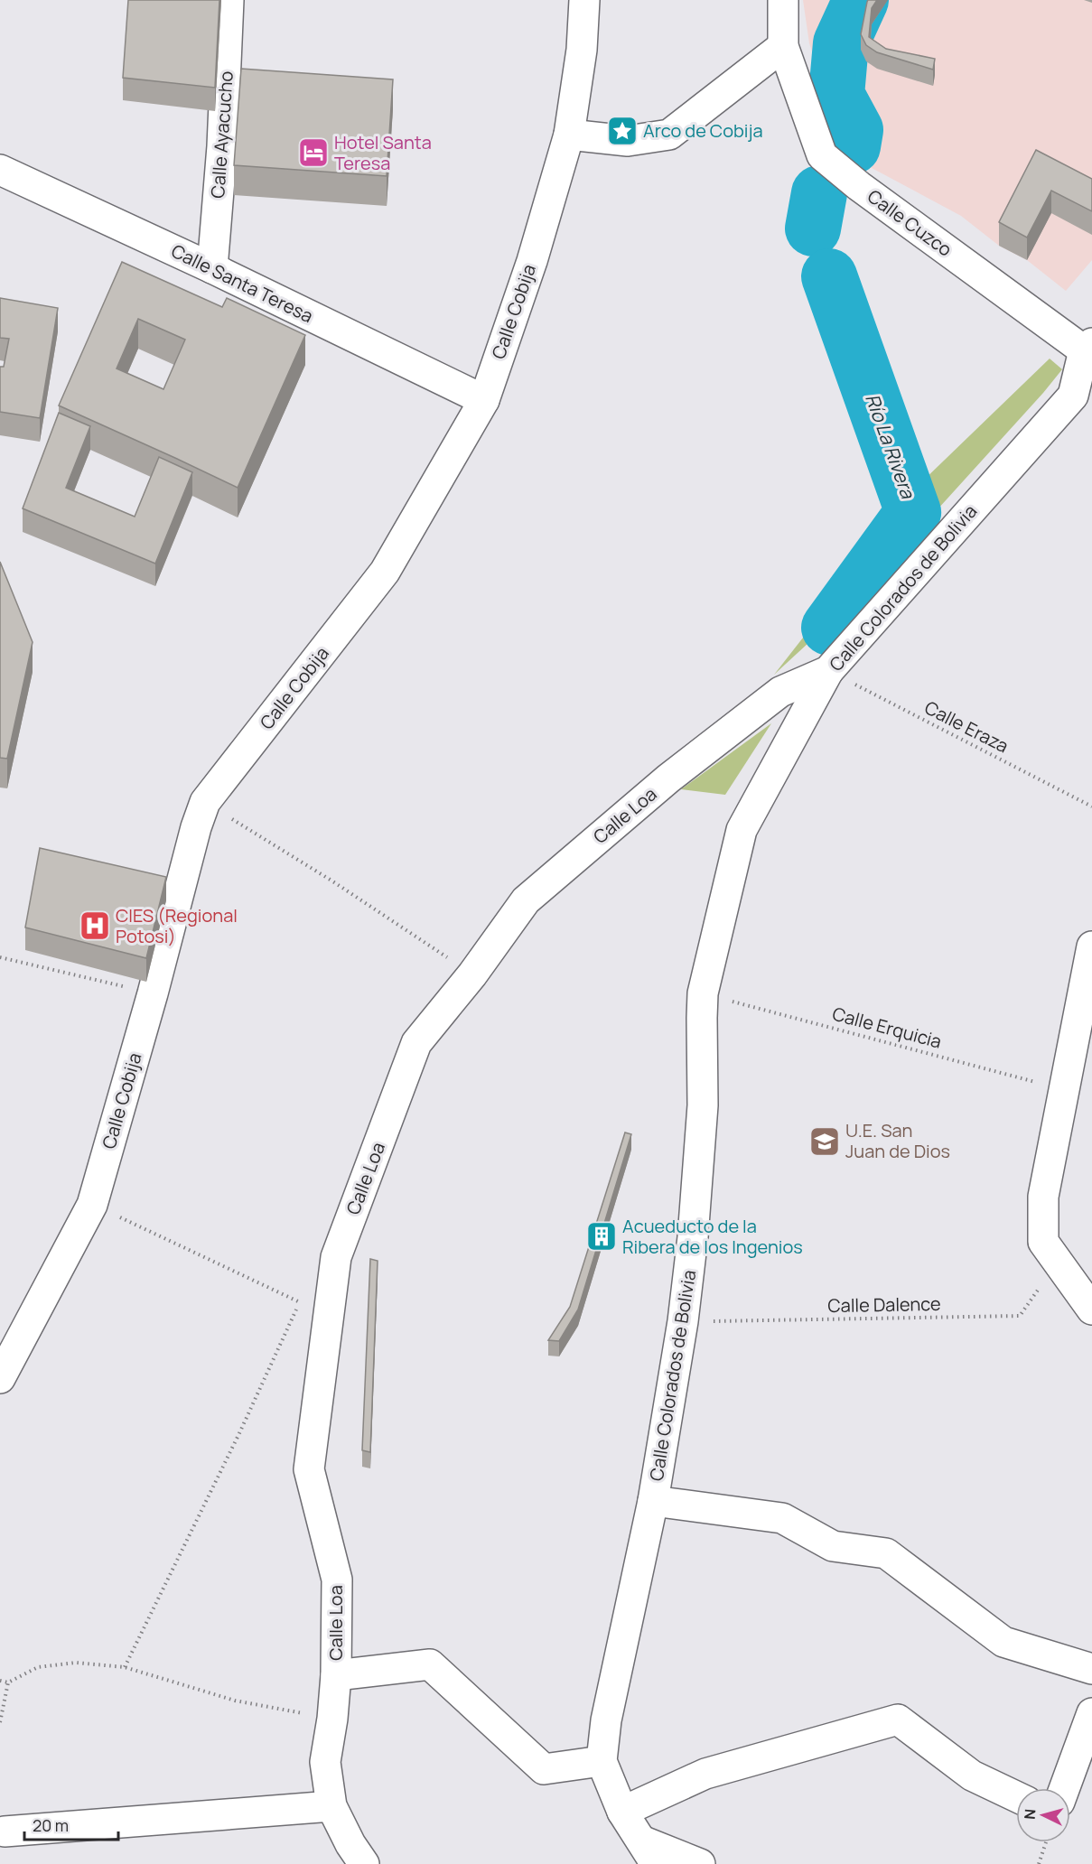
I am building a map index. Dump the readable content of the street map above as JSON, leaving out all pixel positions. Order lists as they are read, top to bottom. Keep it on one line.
{"streets":{"main road":["Calle Ayacucho","Calle Cuzco","Calle Santa Teresa","Calle Cobija","Calle Colorados de Bolivia","Calle Loa"],"path":["Calle Eraza","Calle Erquicia","Calle Dalence"]},"crossings":[["Calle Ayacucho","Calle Santa Teresa"],["Calle Cuzco","Calle Colorados de Bolivia"],["Calle Santa Teresa","Calle Cobija"],["Calle Colorados de Bolivia","Calle Eraza"],["Calle Colorados de Bolivia","Calle Loa"],["Calle Colorados de Bolivia","Calle Erquicia"],["Calle Colorados de Bolivia","Calle Dalence"],["Calle Eraza","Calle Loa"]],"water":["Río La Rivera"],"places":{"place":["Arco de Cobija"],"hotel":["Hotel Santa Teresa"],"hospital":["CIES (Regional Potosi)"],"school or university":["U.E. San Juan de Dios"],"building":["Acueducto de la Ribera de los Ingenios"]},"scale_bar":"20 m","north":"left"}
